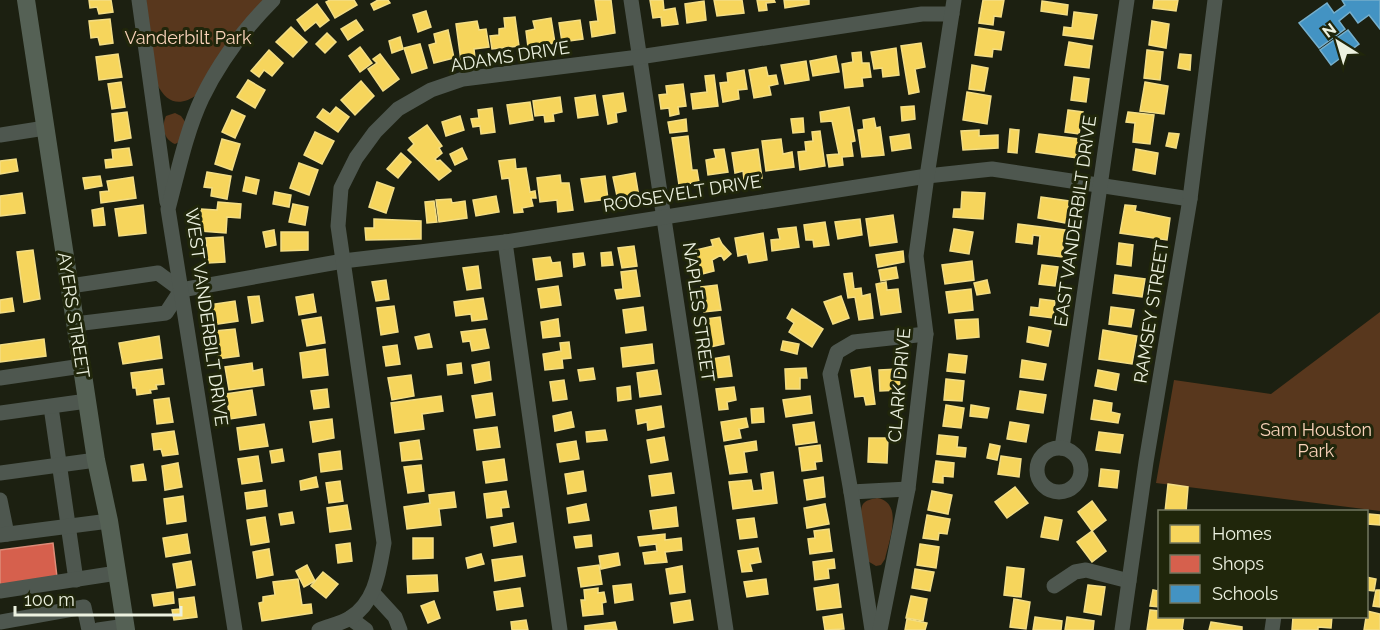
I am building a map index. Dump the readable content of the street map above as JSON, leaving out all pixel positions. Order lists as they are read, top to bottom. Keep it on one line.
{"streets":{"main road":["AYERS STREET"],"street":["ADAMS DRIVE","ROOSEVELT DRIVE","EAST VANDERBILT DRIVE","NAPLES STREET","RAMSEY STREET","WEST VANDERBILT DRIVE","CLARK DRIVE"]},"crossings":[["ADAMS DRIVE","ROOSEVELT DRIVE"],["ADAMS DRIVE","NAPLES STREET"],["ADAMS DRIVE","CLARK DRIVE"],["ROOSEVELT DRIVE","EAST VANDERBILT DRIVE"],["ROOSEVELT DRIVE","NAPLES STREET"],["ROOSEVELT DRIVE","RAMSEY STREET"],["ROOSEVELT DRIVE","WEST VANDERBILT DRIVE"],["ROOSEVELT DRIVE","CLARK DRIVE"]],"parks":["Vanderbilt Park","Sam Houston Park"],"legend":["Homes","Shops","Schools"],"scale_bar":"100 m","north":"top left"}
